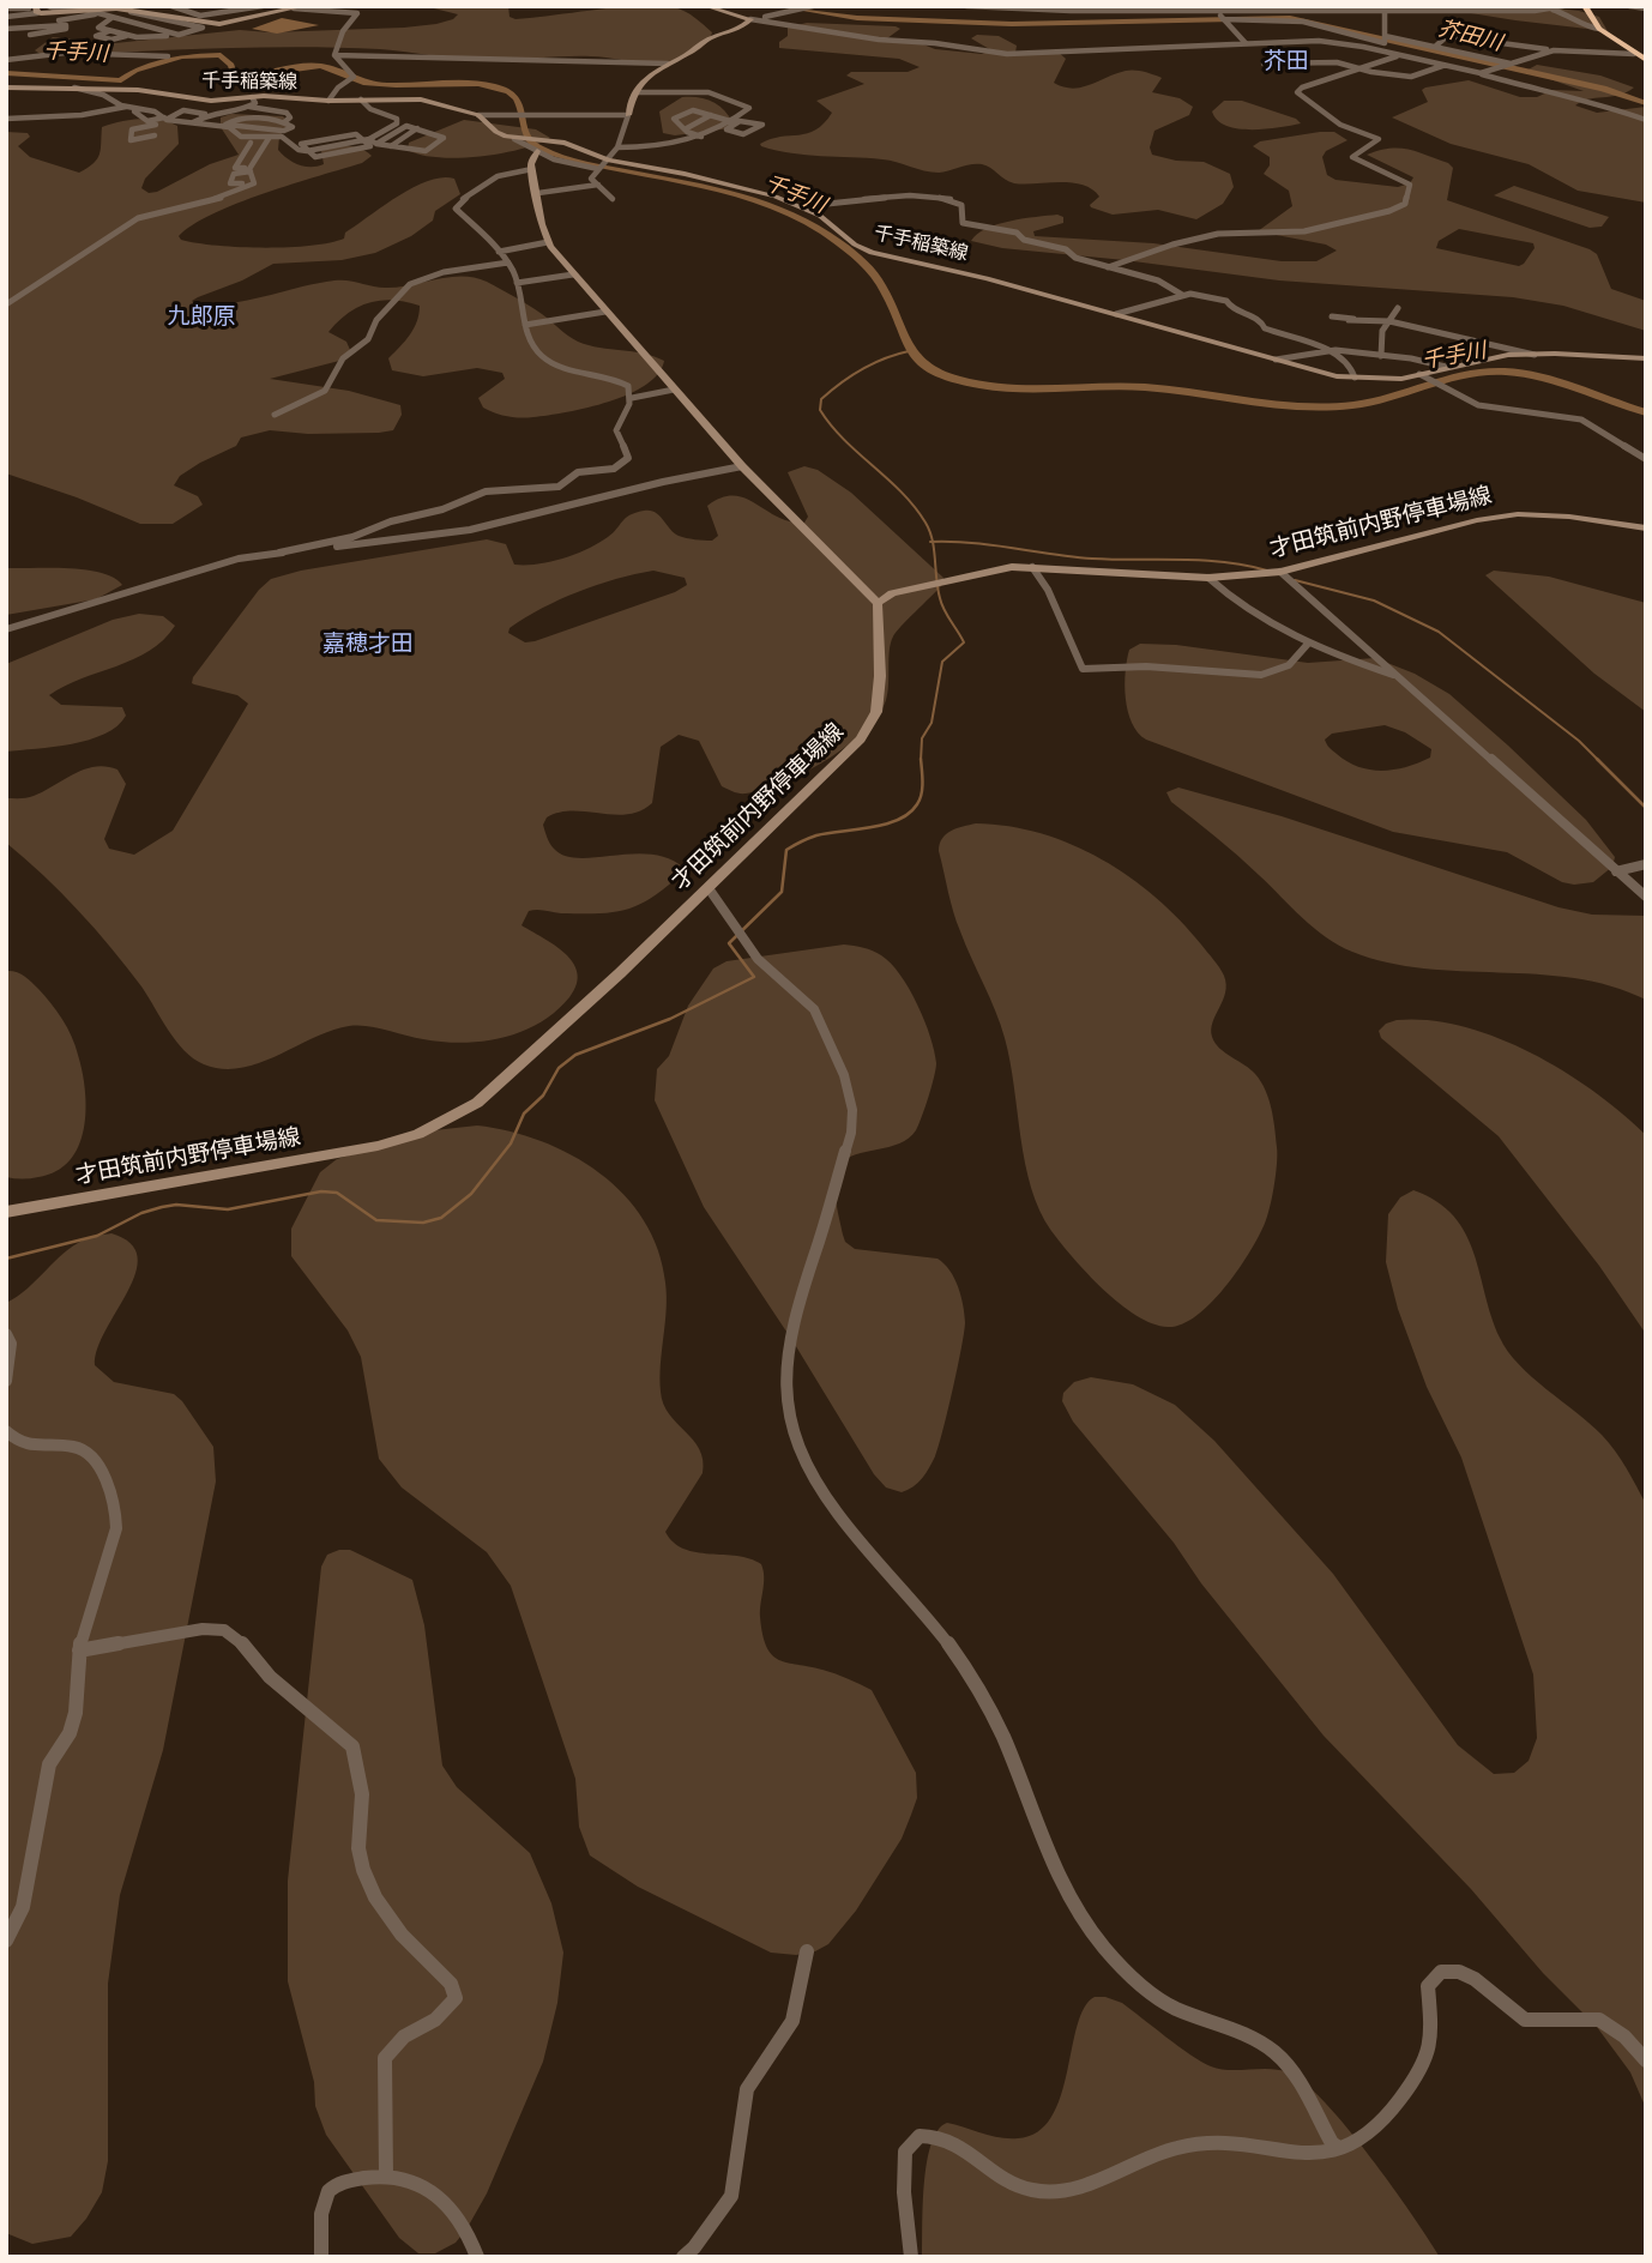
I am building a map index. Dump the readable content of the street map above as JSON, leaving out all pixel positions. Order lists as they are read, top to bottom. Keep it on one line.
{"streets":{"main road":["千手稲築線","才田筑前内野停車場線"]},"districts":["芥田","九郎原","嘉穂才田"],"water":["芥田川","千手川"]}
